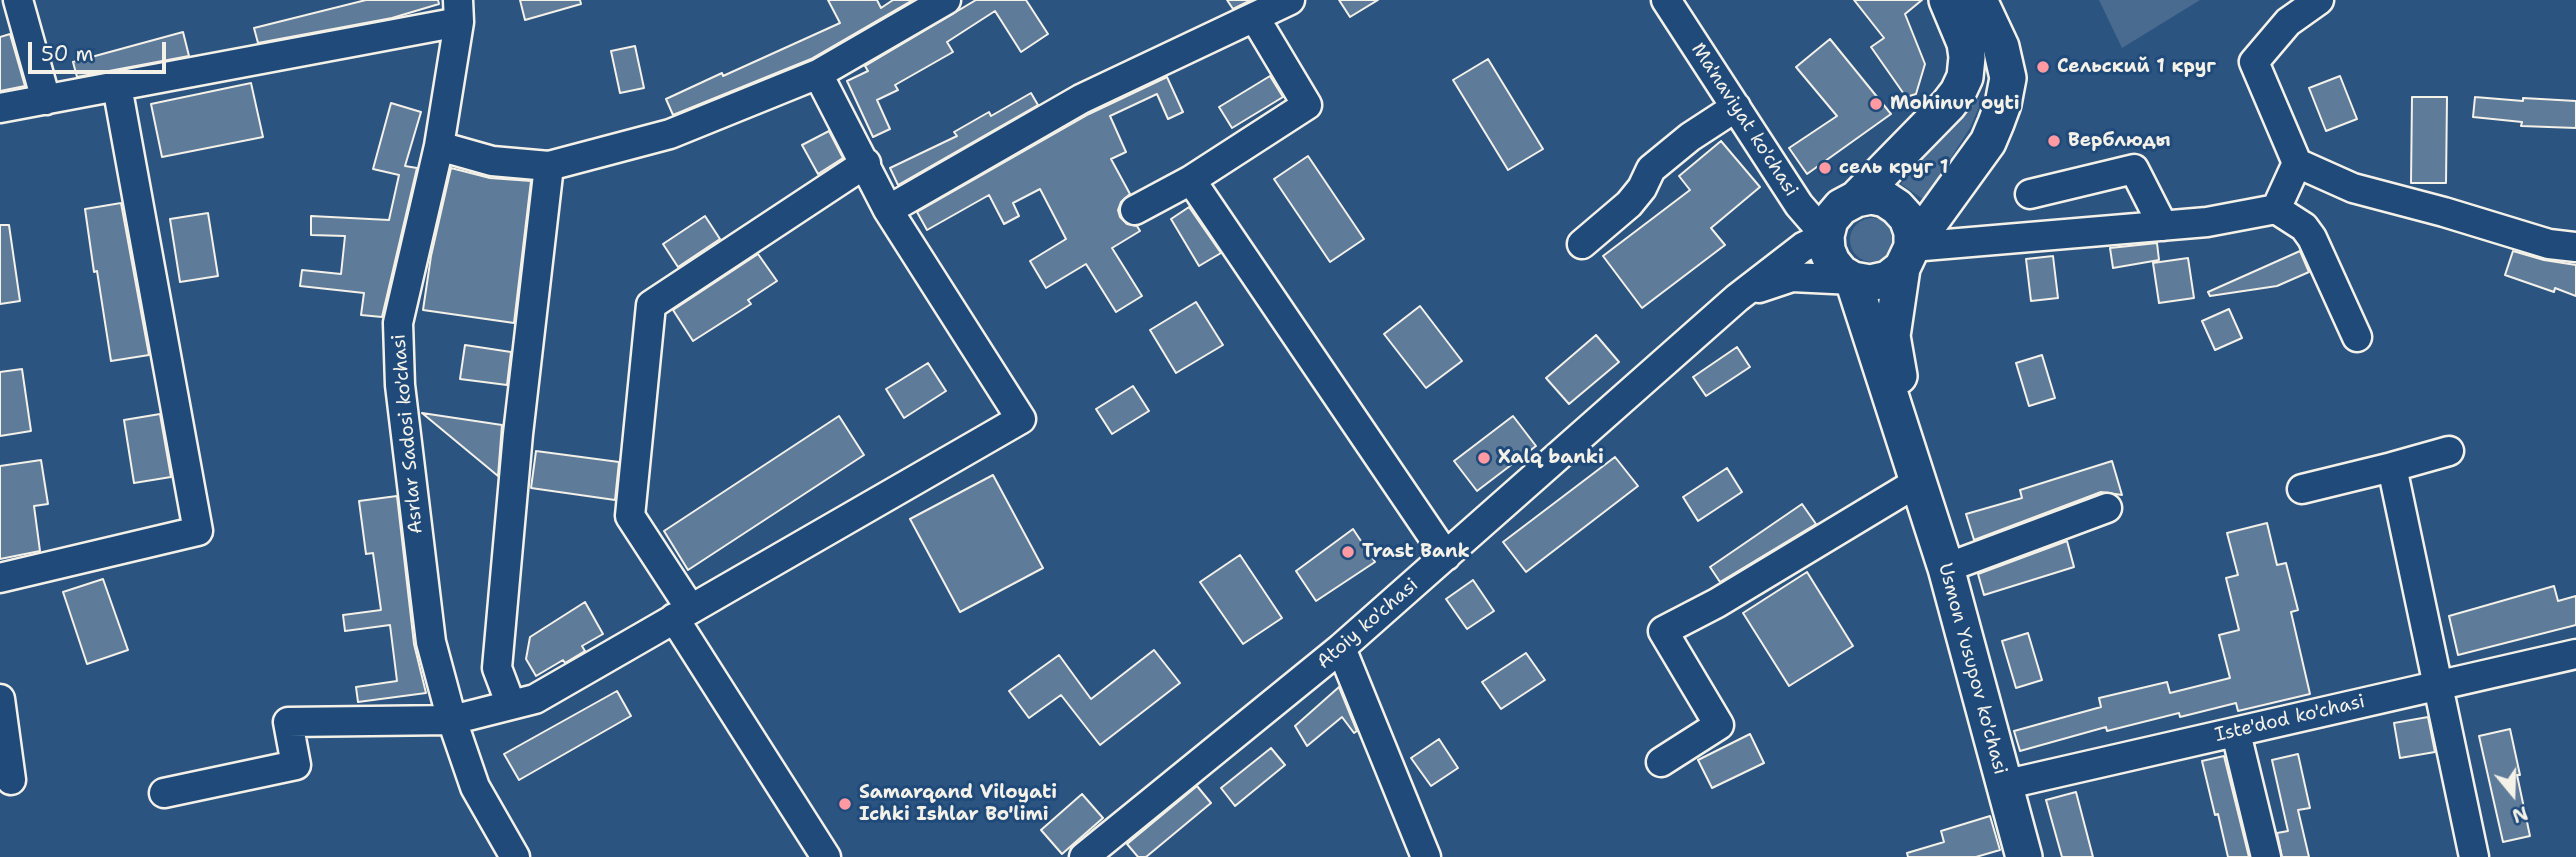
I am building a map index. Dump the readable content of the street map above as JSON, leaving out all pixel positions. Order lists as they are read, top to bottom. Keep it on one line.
{"streets":{"main road":["Usmon Yusupov ko'chasi"],"street":["Ma'naviyat ko'chasi","Asrlar Sadosi ko'chasi","Atoiy ko'chasi","Iste'dod ko'chasi"]},"crossings":[["Ma'naviyat ko'chasi","Atoiy ko'chasi"],["Ma'naviyat ko'chasi","Usmon Yusupov ko'chasi"],["Atoiy ko'chasi","Usmon Yusupov ko'chasi"],["Usmon Yusupov ko'chasi","Iste'dod ko'chasi"]],"places":["Сельский 1 круг","Mohinur oyti","Верблюды","сель круг 1","Xalq banki","Trast Bank","Samarqand Viloyati Ichki Ishlar Bo'limi"],"scale_bar":"50 m","north":"bottom"}
